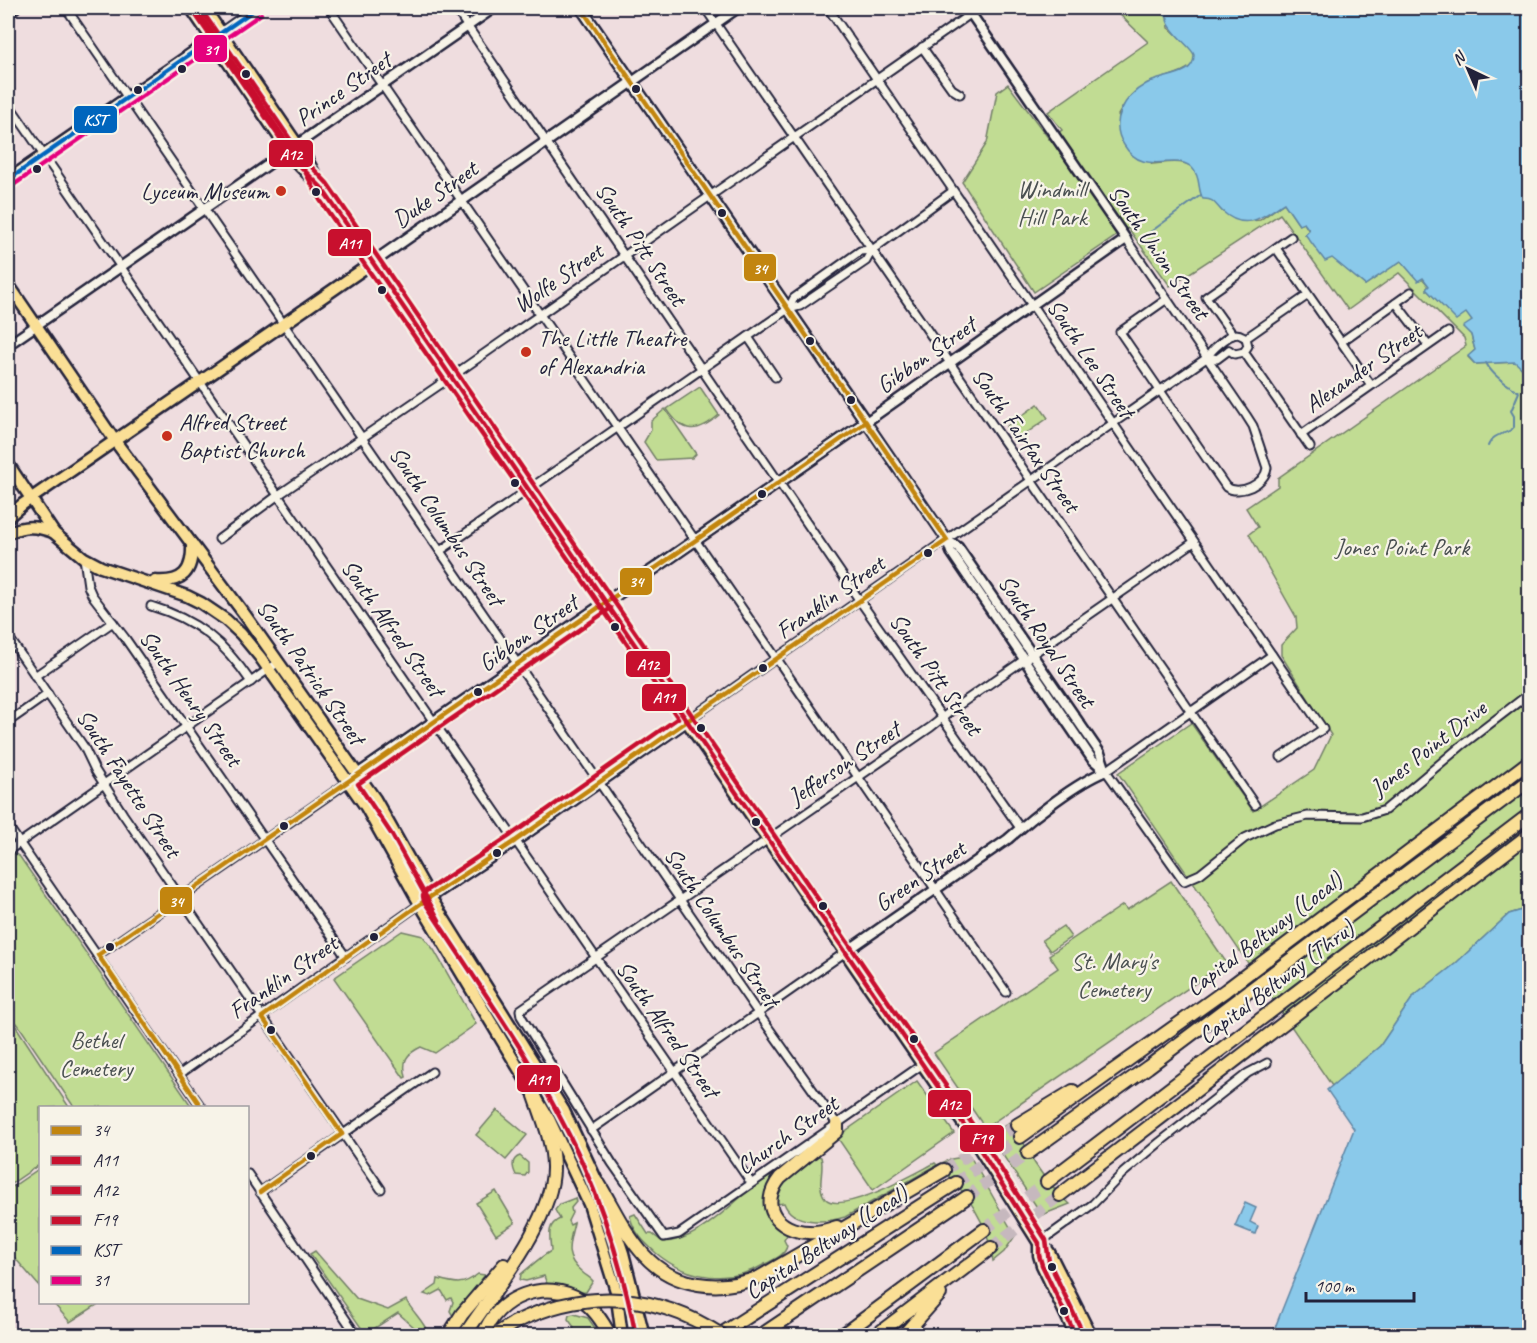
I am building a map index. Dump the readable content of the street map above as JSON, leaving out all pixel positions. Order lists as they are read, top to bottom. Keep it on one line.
{"streets":{"highway":["Capital Beltway (Local)","Capital Beltway (Thru)"],"main road":["Duke Street","Gibbon Street","Franklin Street","South Royal Street","South Patrick Street"],"street":["Prince Street","South Pitt Street","South Union Street","Wolfe Street","South Lee Street","Alexander Street","South Fairfax Street","South Columbus Street","South Alfred Street","South Henry Street","Jones Point Drive","Jefferson Street","South Fayette Street","Green Street","Church Street"]},"crossings":[["Prince Street","South Pitt Street"],["Prince Street","South Columbus Street"],["Prince Street","South Alfred Street"],["Prince Street","South Patrick Street"],["Duke Street","South Pitt Street"],["Duke Street","South Fairfax Street"],["Duke Street","South Columbus Street"],["Duke Street","South Alfred Street"],["Duke Street","South Royal Street"],["Duke Street","South Patrick Street"],["South Pitt Street","Wolfe Street"],["South Pitt Street","Gibbon Street"],["South Pitt Street","Franklin Street"],["South Pitt Street","Jefferson Street"],["South Pitt Street","Green Street"],["South Union Street","Wolfe Street"],["South Union Street","Gibbon Street"],["South Union Street","Franklin Street"],["Wolfe Street","South Lee Street"],["Wolfe Street","South Fairfax Street"],["Wolfe Street","South Columbus Street"],["Wolfe Street","South Alfred Street"],["Wolfe Street","South Royal Street"],["Gibbon Street","South Lee Street"],["Gibbon Street","South Fairfax Street"],["Gibbon Street","South Columbus Street"],["Gibbon Street","South Alfred Street"],["Gibbon Street","South Royal Street"],["Gibbon Street","South Patrick Street"],["Gibbon Street","South Henry Street"],["Gibbon Street","South Fayette Street"],["South Lee Street","Franklin Street"],["South Lee Street","Jefferson Street"],["South Lee Street","Green Street"],["South Fairfax Street","Franklin Street"],["South Fairfax Street","Jefferson Street"],["South Fairfax Street","Green Street"],["South Columbus Street","Franklin Street"],["South Columbus Street","Jefferson Street"],["South Columbus Street","Green Street"],["South Columbus Street","Church Street"],["Franklin Street","South Alfred Street"],["Franklin Street","South Royal Street"],["Franklin Street","South Patrick Street"],["Franklin Street","South Henry Street"],["Franklin Street","South Fayette Street"],["South Alfred Street","Jefferson Street"],["South Alfred Street","Green Street"],["South Alfred Street","Church Street"],["South Royal Street","Jones Point Drive"],["South Royal Street","Jefferson Street"],["South Royal Street","Green Street"],["South Patrick Street","South Henry Street"],["Jefferson Street","Green Street"],["Jefferson Street","Church Street"],["Green Street","Church Street"]],"parks":["Windmill Hill Park","Jones Point Park","St. Mary's Cemetery","Bethel Cemetery"],"places":["Lyceum Museum","The Little Theatre of Alexandria","Alfred Street Baptist Church"],"lines":["transit line 34","transit line A12","transit line F19","transit line KST","transit line A11","transit line 31"],"legend":["34","A11","A12","F19","KST","31"],"scale_bar":"100 m","north":"top left"}
